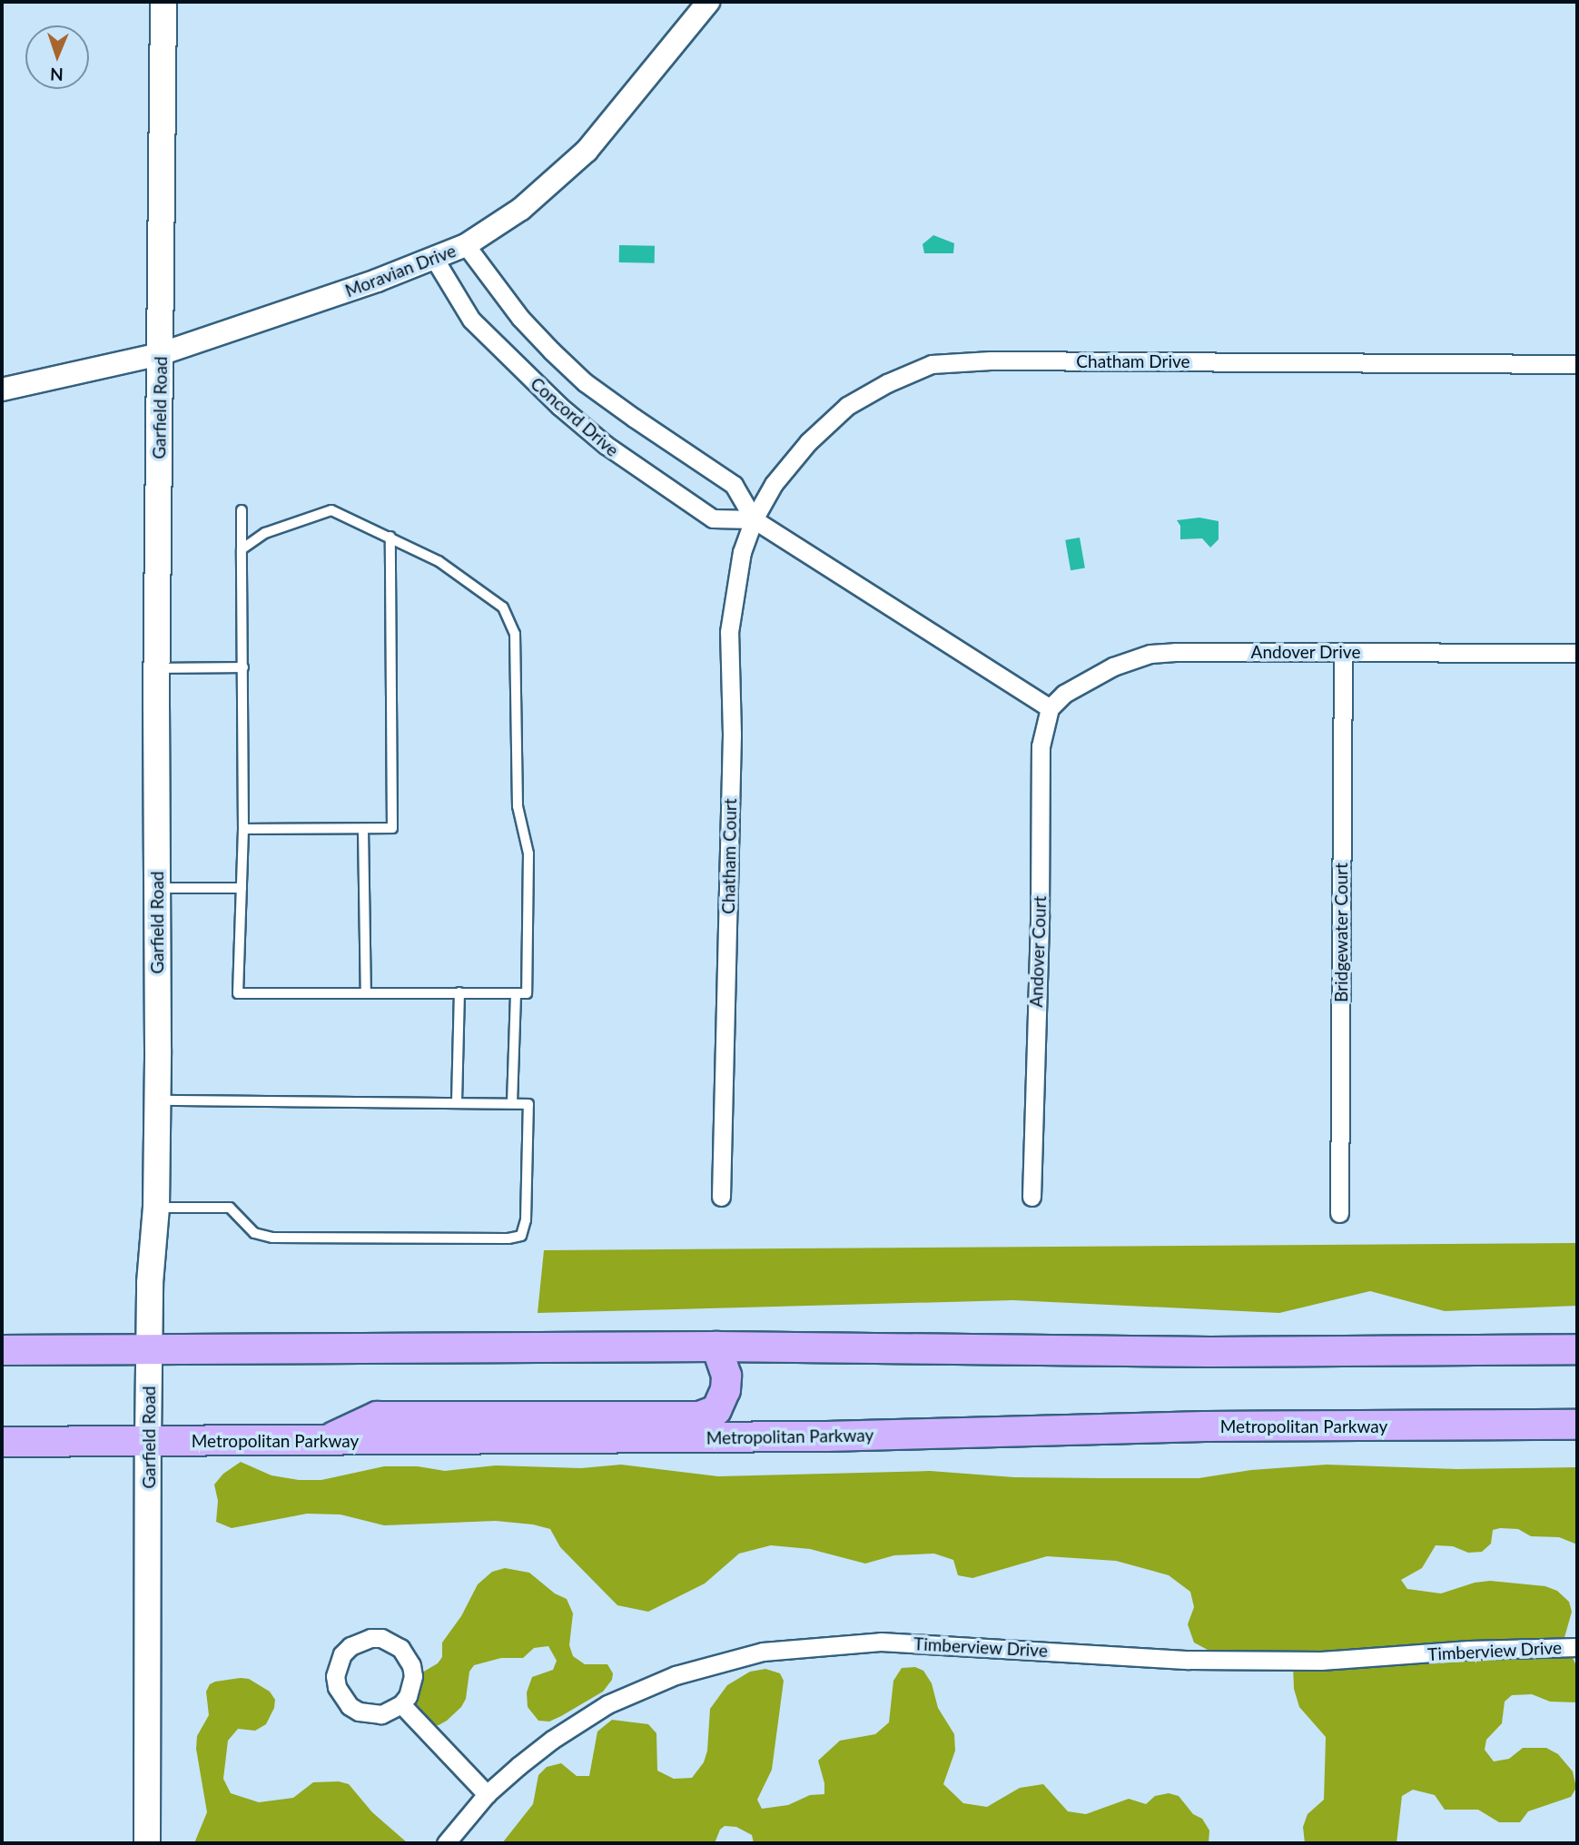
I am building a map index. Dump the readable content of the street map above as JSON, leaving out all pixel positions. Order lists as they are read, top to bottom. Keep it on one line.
{"streets":{"main road":["Garfield Road","Metropolitan Parkway"],"street":["Moravian Drive","Chatham Drive","Concord Drive","Andover Drive","Chatham Court","Bridgewater Court","Andover Court","Timberview Drive"]},"crossings":[["Moravian Drive","Garfield Road"],["Moravian Drive","Concord Drive"],["Chatham Drive","Concord Drive"],["Chatham Drive","Chatham Court"],["Garfield Road","Metropolitan Parkway"],["Concord Drive","Andover Drive"],["Concord Drive","Chatham Court"],["Concord Drive","Andover Court"],["Andover Drive","Bridgewater Court"],["Andover Drive","Andover Court"]],"north":"bottom"}
